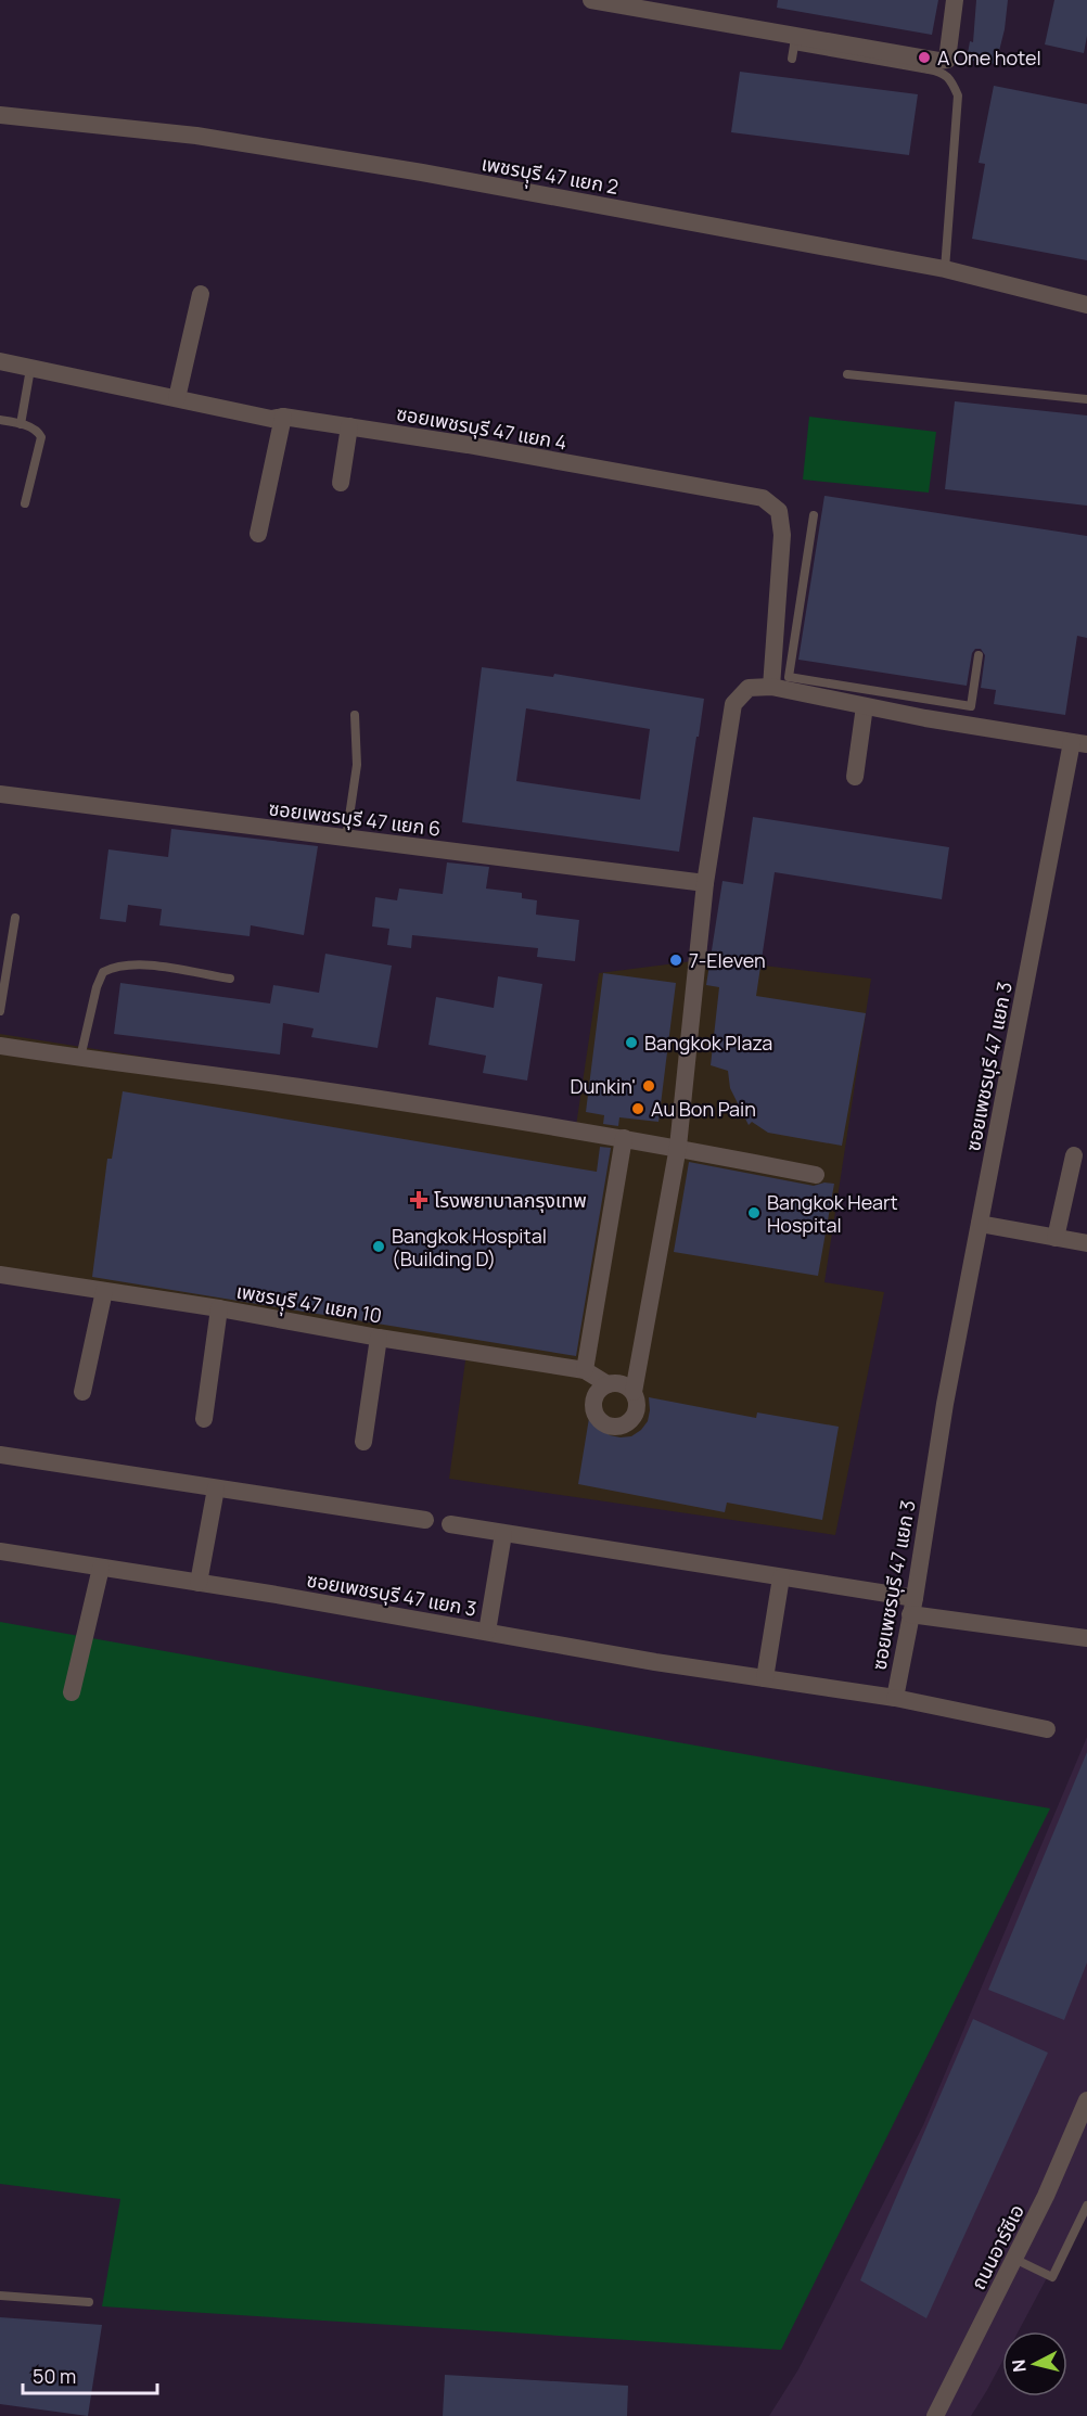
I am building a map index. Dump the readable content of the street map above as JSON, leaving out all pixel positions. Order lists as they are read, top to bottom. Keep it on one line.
{"streets":{"street":["เพชรบุุรี 47 แยก 2","ซอยเพชรบุรี 47 แยก 4","ซอยเพชรบุรี 47 แยก 6","ซอยเพชรบุรี 47 แยก 3","เพชรบุุรี 47 แยก 10","ถนนอาร์ซีเอ"]},"places":{"other":["A One hotel","7-Eleven","Bangkok Plaza","Dunkin'","Au Bon Pain","Bangkok Heart Hospital","Bangkok Hospital (Building D)"],"health":["โรงพยาบาลกรุงเทพ"]},"scale_bar":"50 m","north":"left"}
